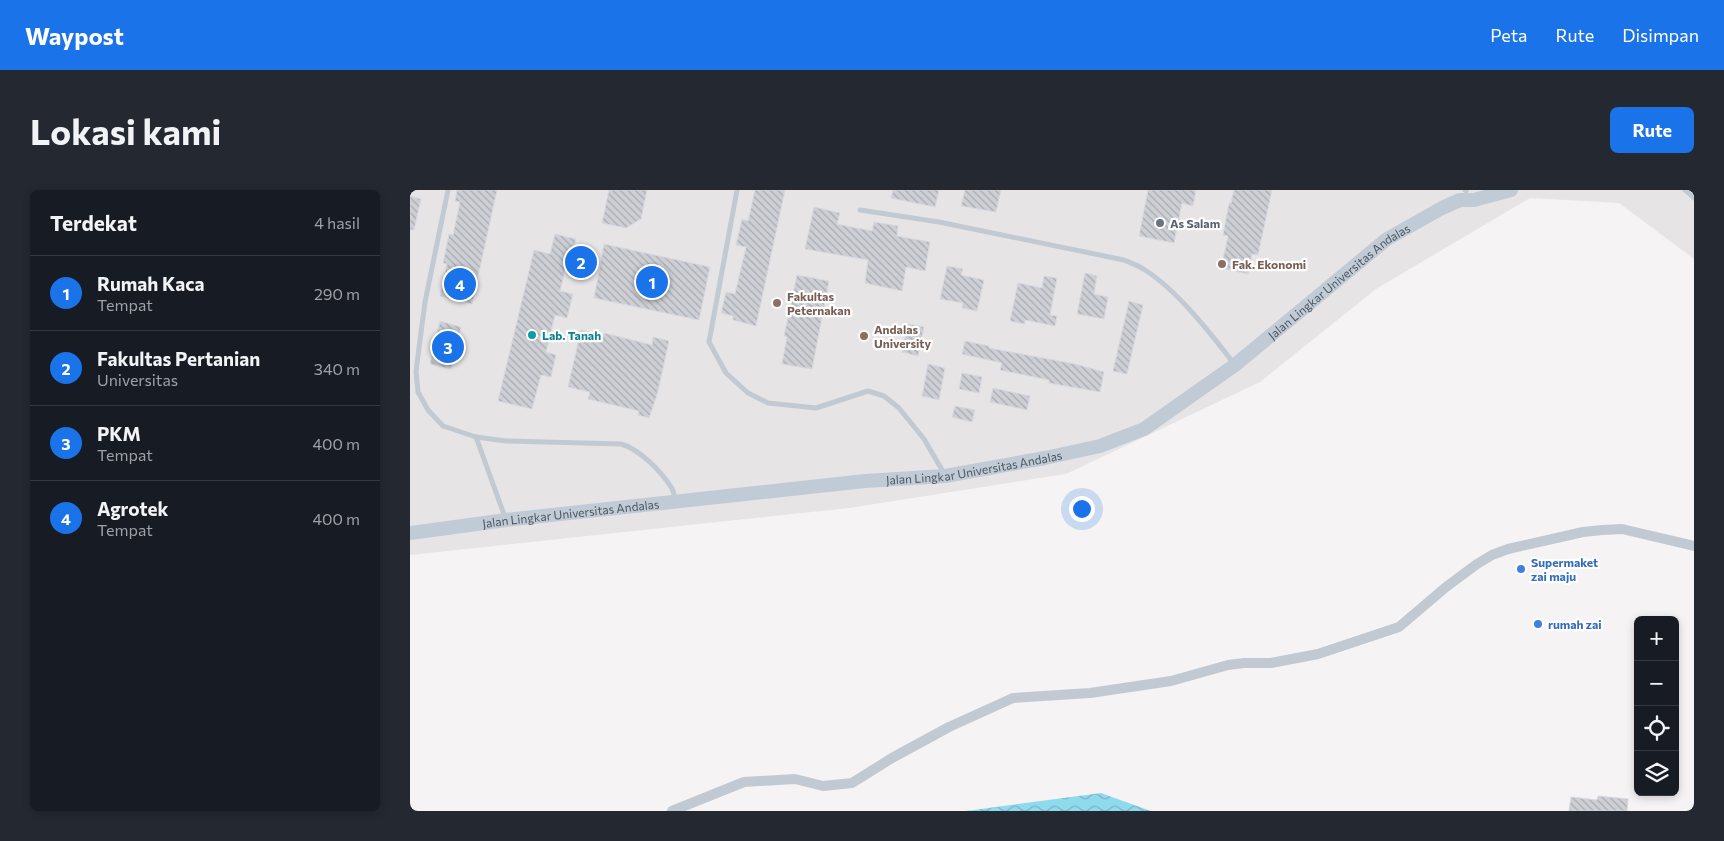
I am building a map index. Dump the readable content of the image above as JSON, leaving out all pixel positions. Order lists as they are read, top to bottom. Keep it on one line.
{"streets":{"street":["Jalan Lingkar Universitas Andalas"]},"places":["As Salam","Fak. Ekonomi","Fakultas Peternakan","Lab. Tanah","Andalas University","Supermaket zai maju","rumah zai"],"page":{"header":"Waypost","nav":["Peta","Rute","Disimpan"],"buttons":"Rute","title":"Lokasi kami","heading":["Terdekat","4 hasil"],"pins":["2","1","4","3"],"list":[{"mark":"1","name":"Rumah Kaca","note":"Tempat","value":"290 m"},{"mark":"2","name":"Fakultas Pertanian","note":"Universitas","value":"340 m"},{"mark":"3","name":"PKM","note":"Tempat","value":"400 m"},{"mark":"4","name":"Agrotek","note":"Tempat","value":"400 m"}],"map_buttons":["+","−"]}}
